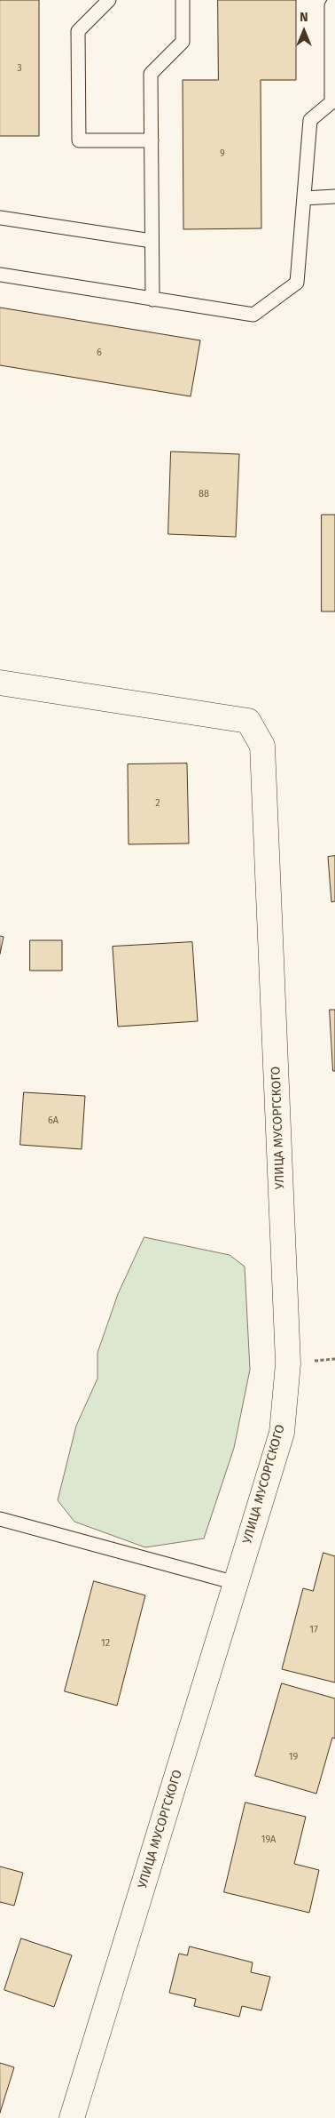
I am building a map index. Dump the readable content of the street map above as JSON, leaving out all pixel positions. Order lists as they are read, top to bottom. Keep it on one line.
{"streets":{"street":["УЛИЦА МУСОРГСКОГО"]},"house_numbers":["3","9","6","88","2","6А","17","12","19","19А"],"north":"top"}
